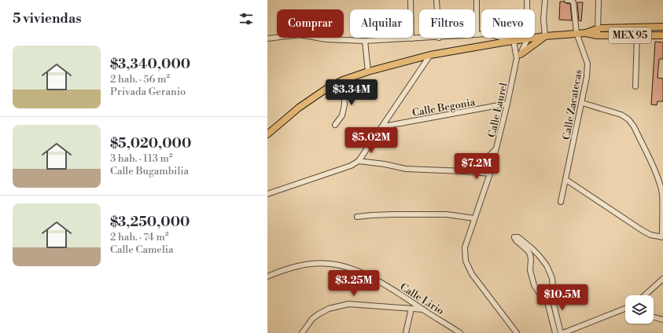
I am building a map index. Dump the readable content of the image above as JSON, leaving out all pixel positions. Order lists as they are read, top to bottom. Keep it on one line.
{"streets":{"main road":["MEX 95"],"street":["Calle Zacatecas","Calle Begonia","Calle Laurel","Calle Lirio"]},"crossings":[["MEX 95","Calle Zacatecas"],["MEX 95","Calle Laurel"],["Calle Begonia","Calle Laurel"]],"page":{"heading":"5 viviendas","chip":["Comprar","Alquilar","Filtros","Nuevo"],"list":[{"name":"$3,340,000","note":"2 hab. · 56 m² · Privada Geranio"},{"name":"$5,020,000","note":"3 hab. · 113 m² · Calle Bugambilia"},{"name":"$3,250,000","note":"2 hab. · 74 m² · Calle Camelia"}],"price":["$3.34M","$5.02M","$7.2M","$3.25M","$10.5M"]}}
